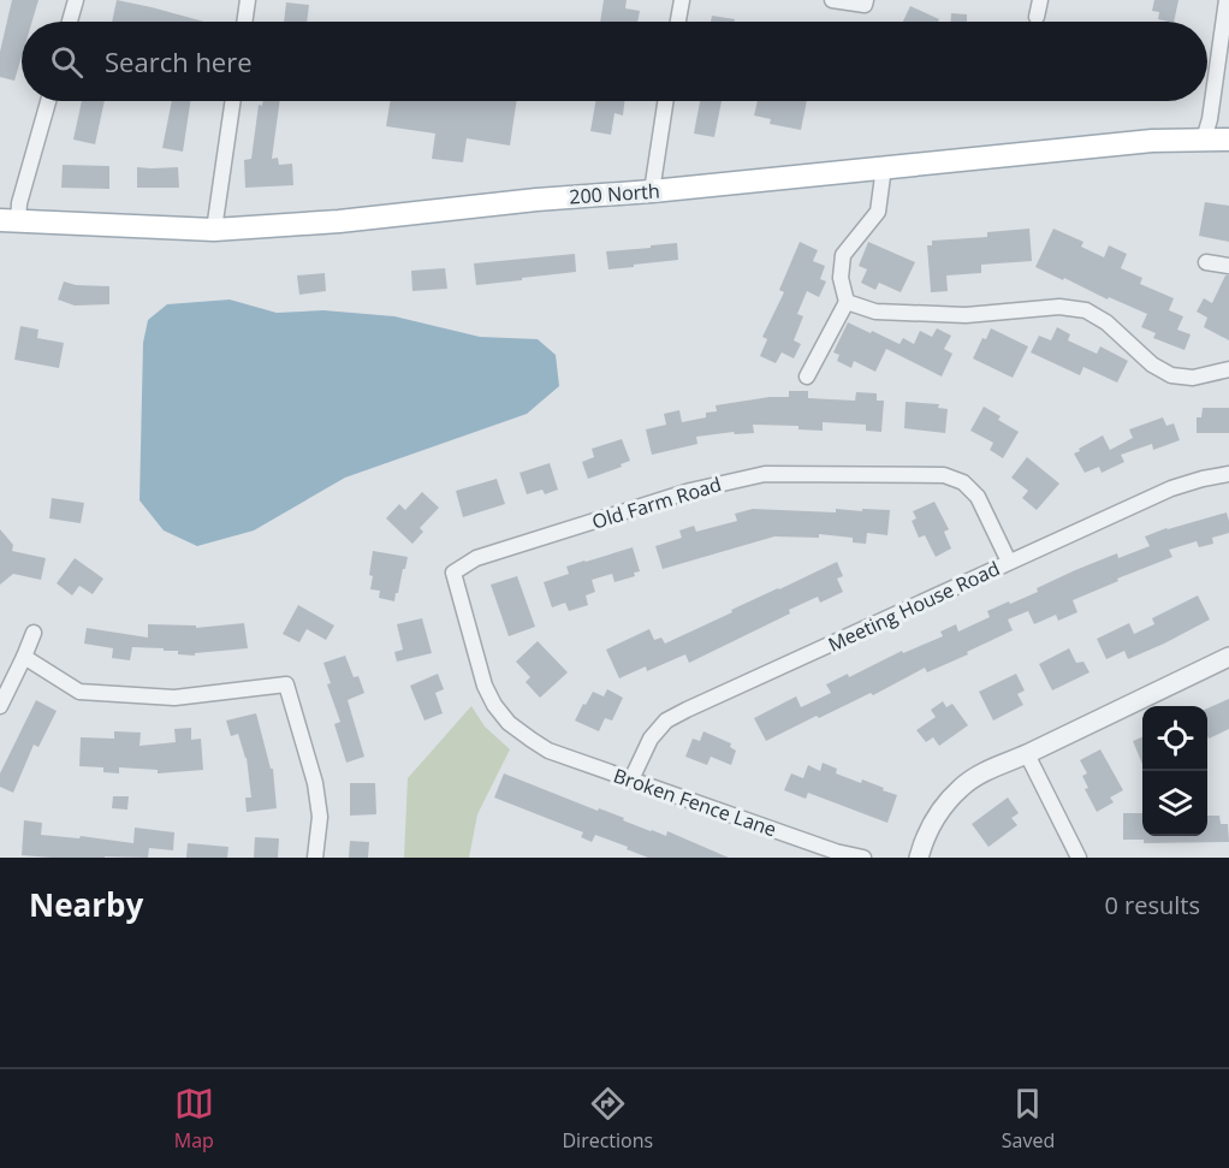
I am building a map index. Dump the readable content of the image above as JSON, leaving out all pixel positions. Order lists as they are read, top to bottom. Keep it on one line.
{"streets":{"main road":["200 North"],"street":["Old Farm Road","Meeting House Road","Broken Fence Lane"]},"crossings":[["Old Farm Road","Meeting House Road"],["Old Farm Road","Broken Fence Lane"],["Meeting House Road","Broken Fence Lane"]],"page":{"search":"Search here","heading":["Nearby","0 results"],"nav":["Map","Directions","Saved"]}}
